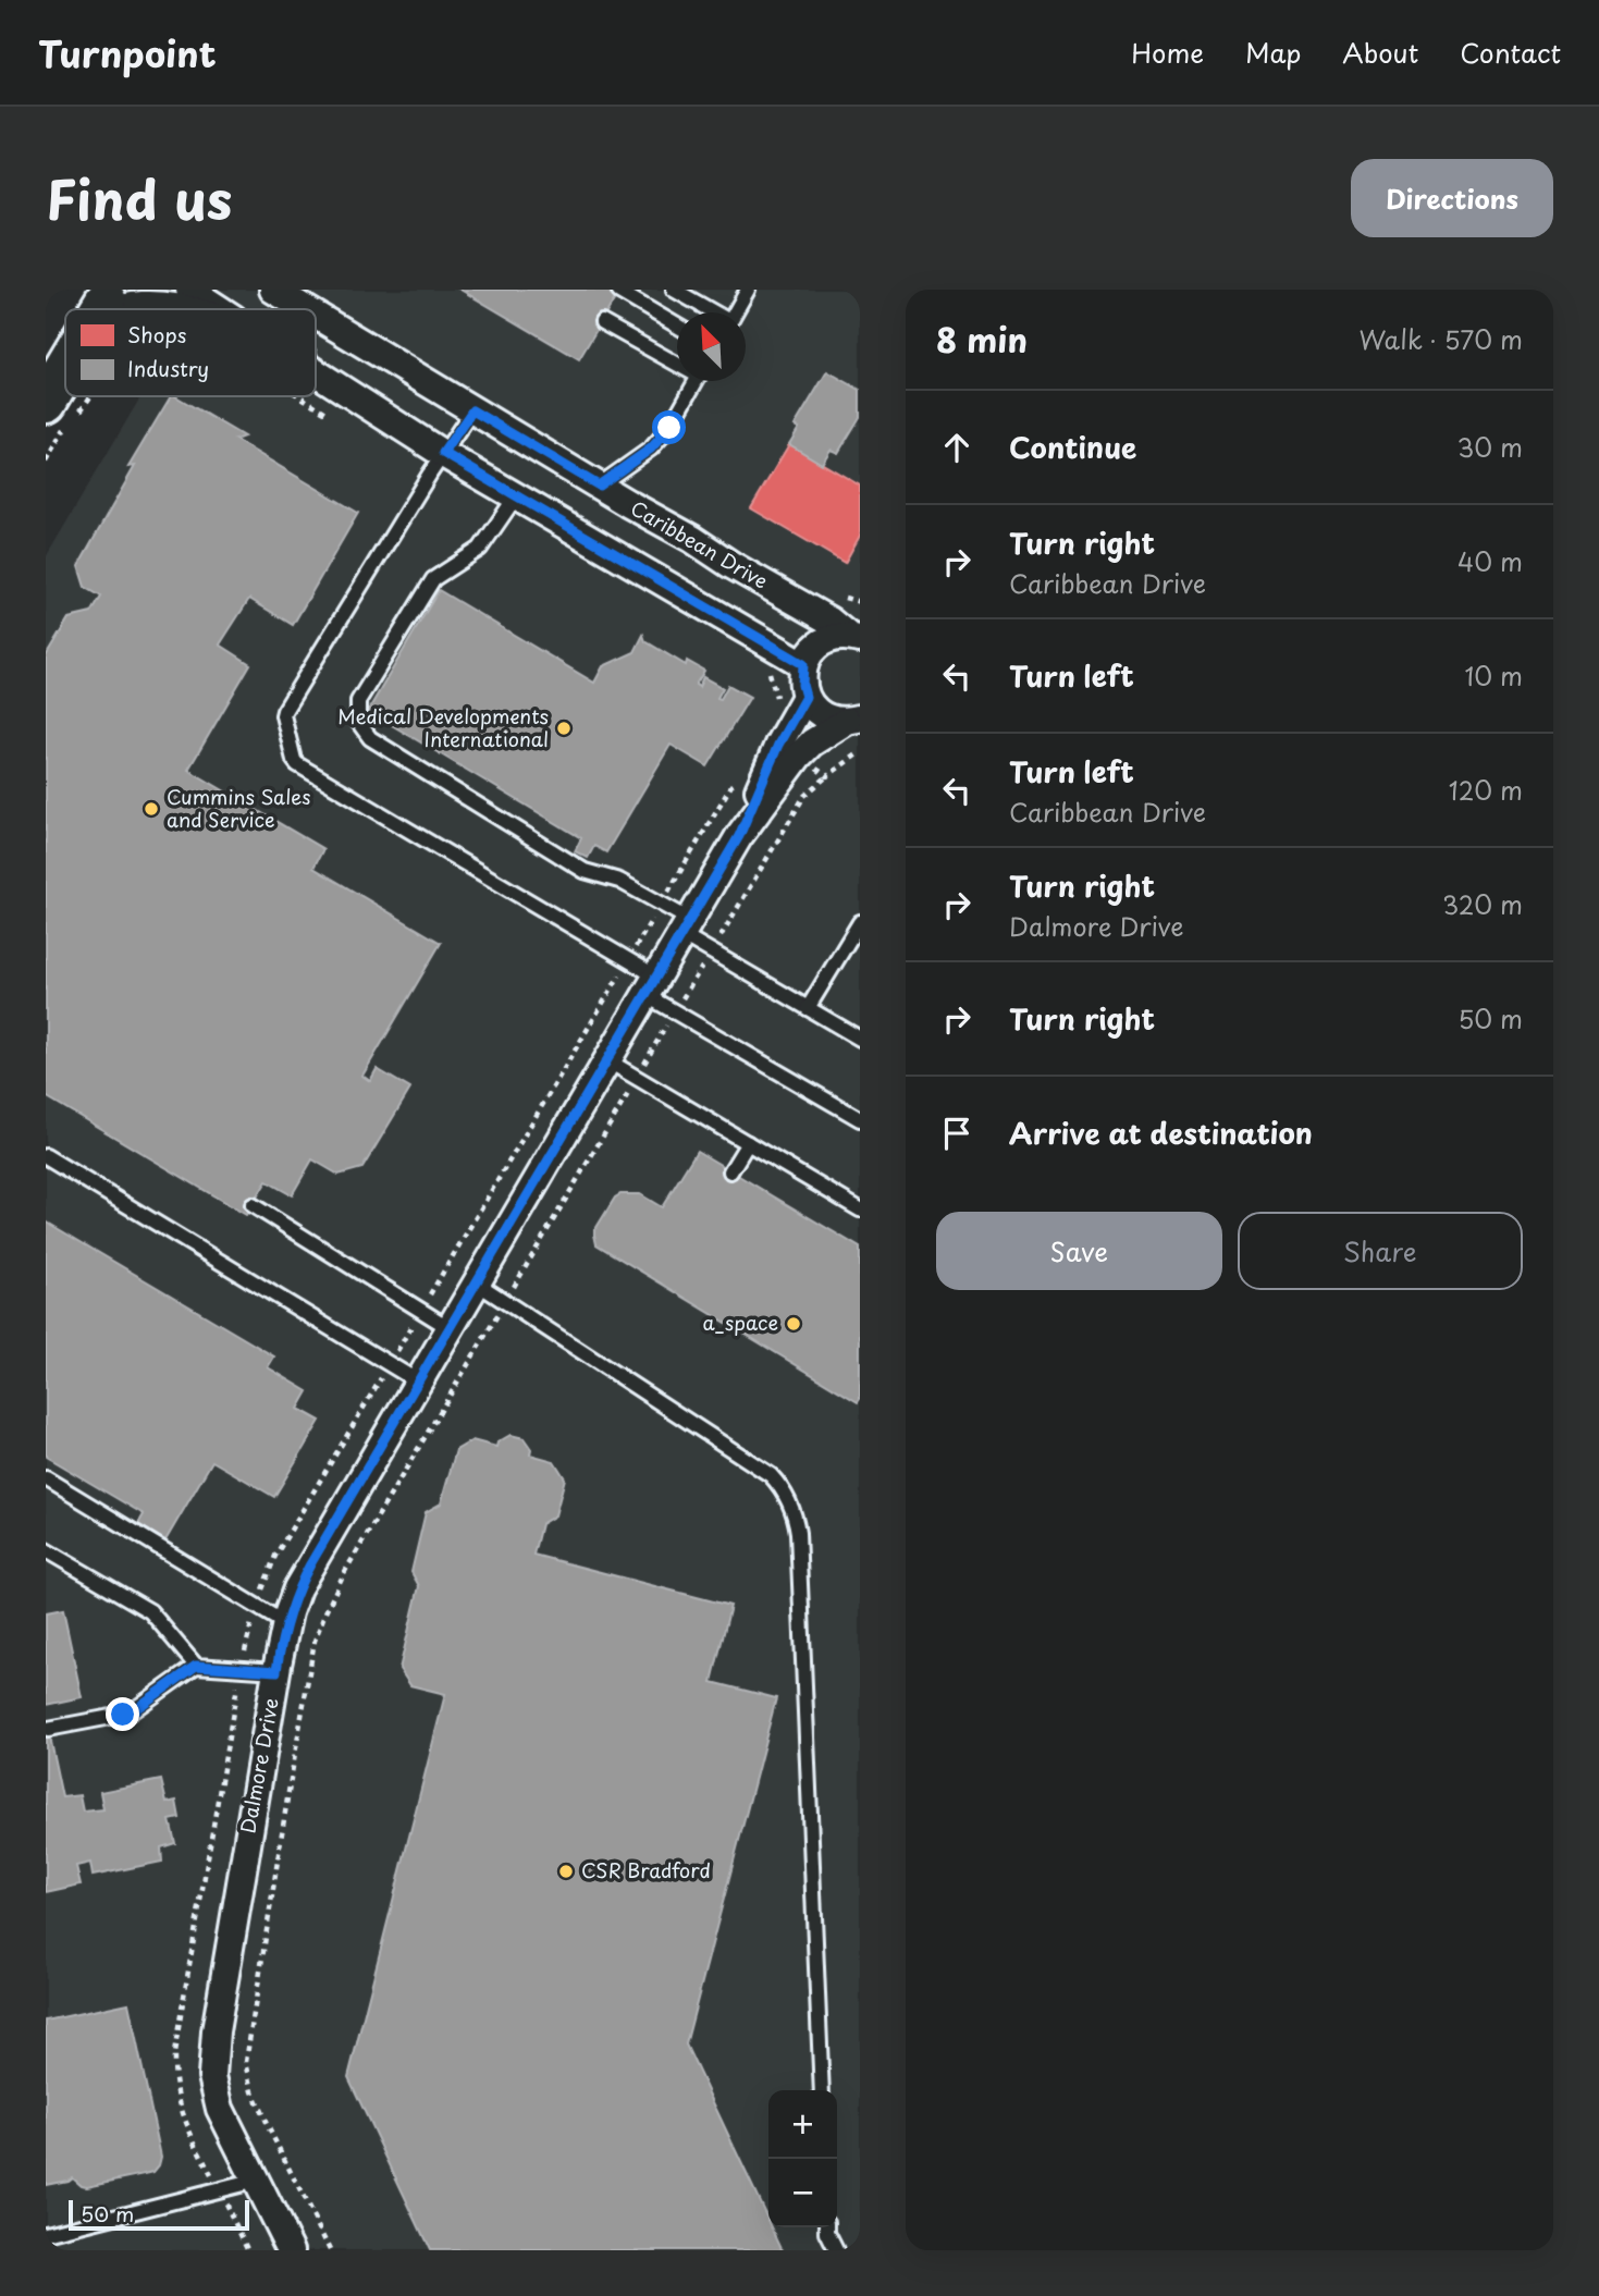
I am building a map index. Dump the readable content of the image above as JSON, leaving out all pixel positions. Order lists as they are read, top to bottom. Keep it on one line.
{"streets":{"street":["Caribbean Drive","Dalmore Drive"]},"places":["Medical Developments International","Cummins Sales and Service","a_space","CSR Bradford"],"legend":["Shops","Industry"],"scale_bar":"50 m","north":"top left","page":{"header":"Turnpoint","nav":["Home","Map","About","Contact"],"title":"Find us","buttons":["Directions",["Save","Share"]],"heading":["8 min","Walk · 570 m"],"list":[["Continue","30 m"],["Turn right","Caribbean Drive","40 m"],["Turn left","10 m"],["Turn left","Caribbean Drive","120 m"],["Turn right","Dalmore Drive","320 m"],["Turn right","50 m"],"Arrive at destination"],"map_buttons":["+","−"],"scale":"50 m"}}
